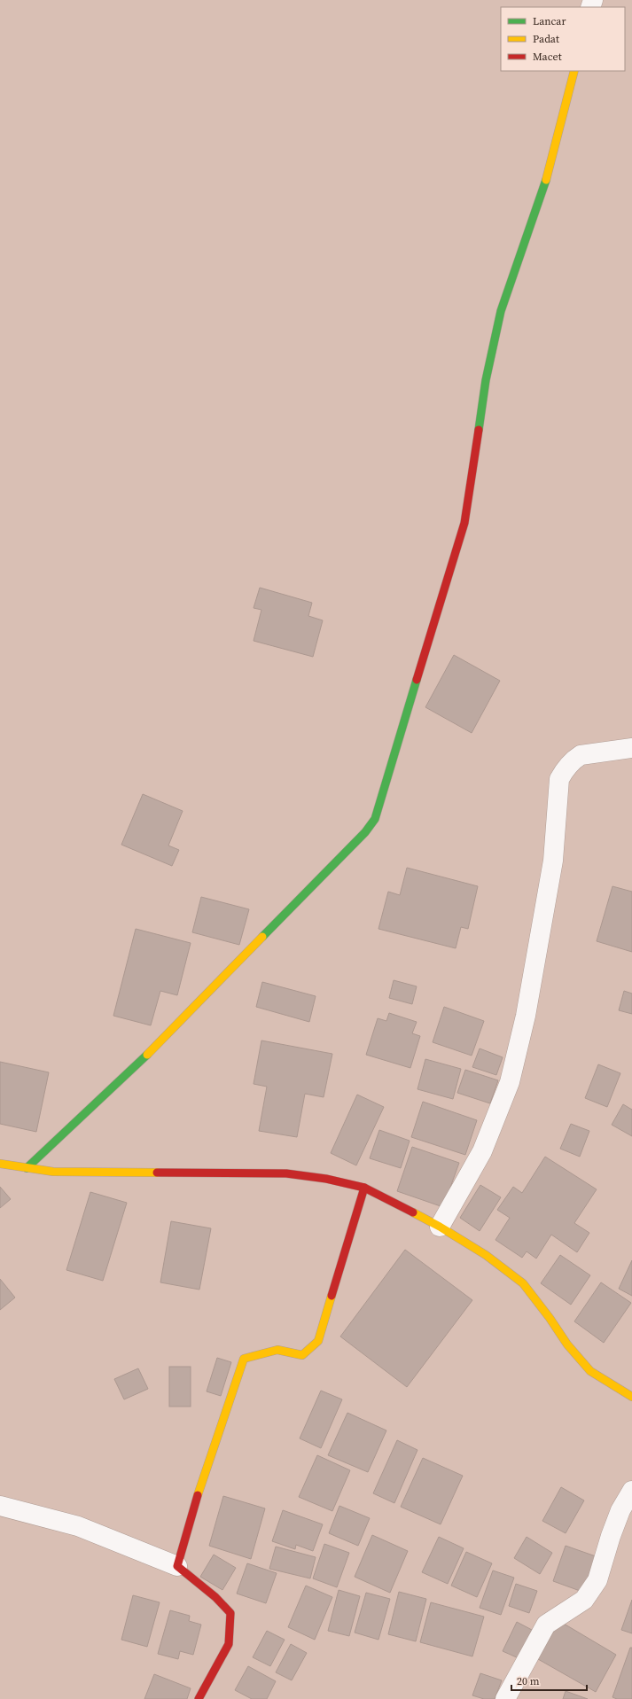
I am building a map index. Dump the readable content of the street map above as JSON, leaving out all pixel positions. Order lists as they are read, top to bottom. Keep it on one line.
{"legend":["Lancar","Padat","Macet"],"scale_bar":"20 m"}
